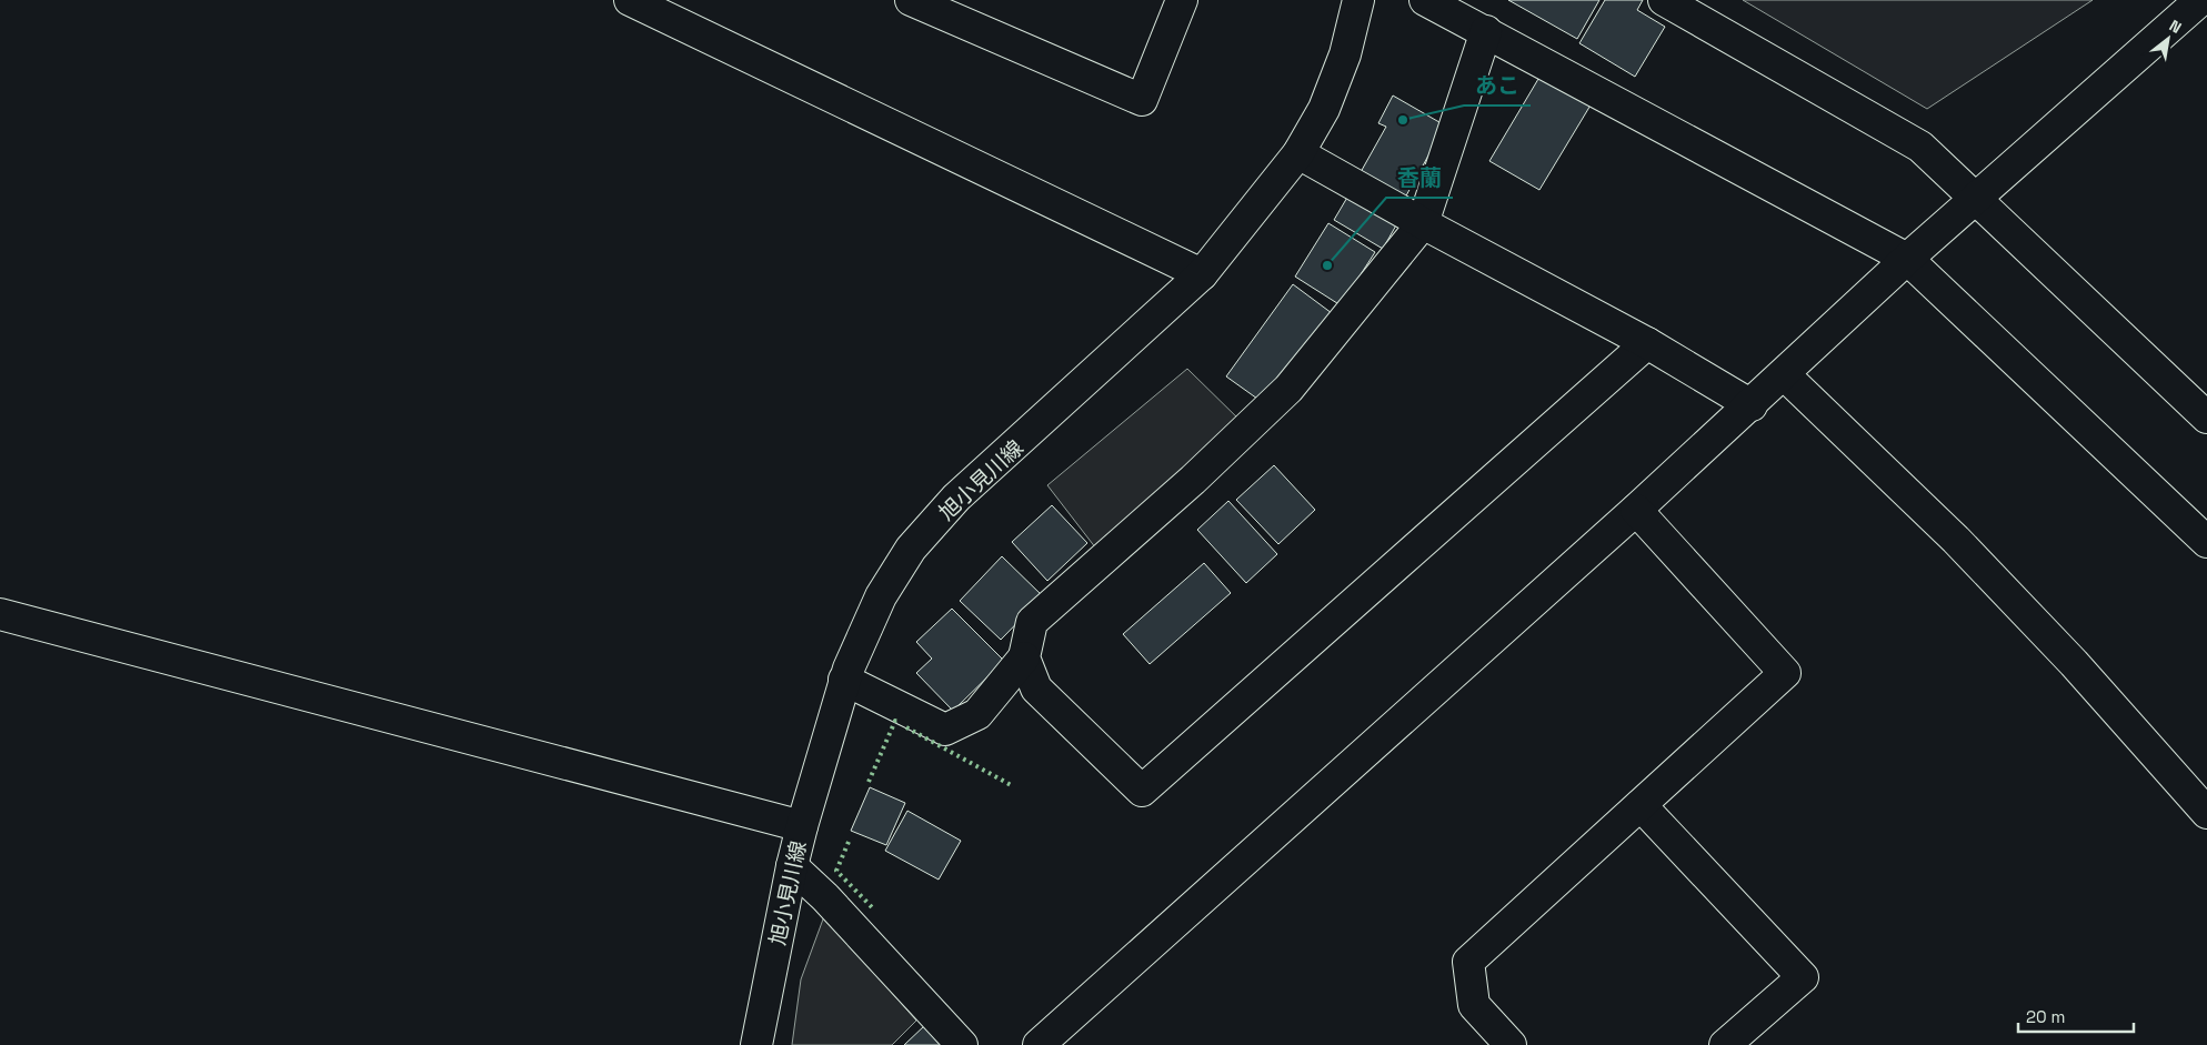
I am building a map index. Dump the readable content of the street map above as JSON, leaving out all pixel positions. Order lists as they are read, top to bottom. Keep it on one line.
{"streets":{"street":["旭小見川線"]},"places":["あこ","香蘭"],"scale_bar":"20 m","north":"top right"}
